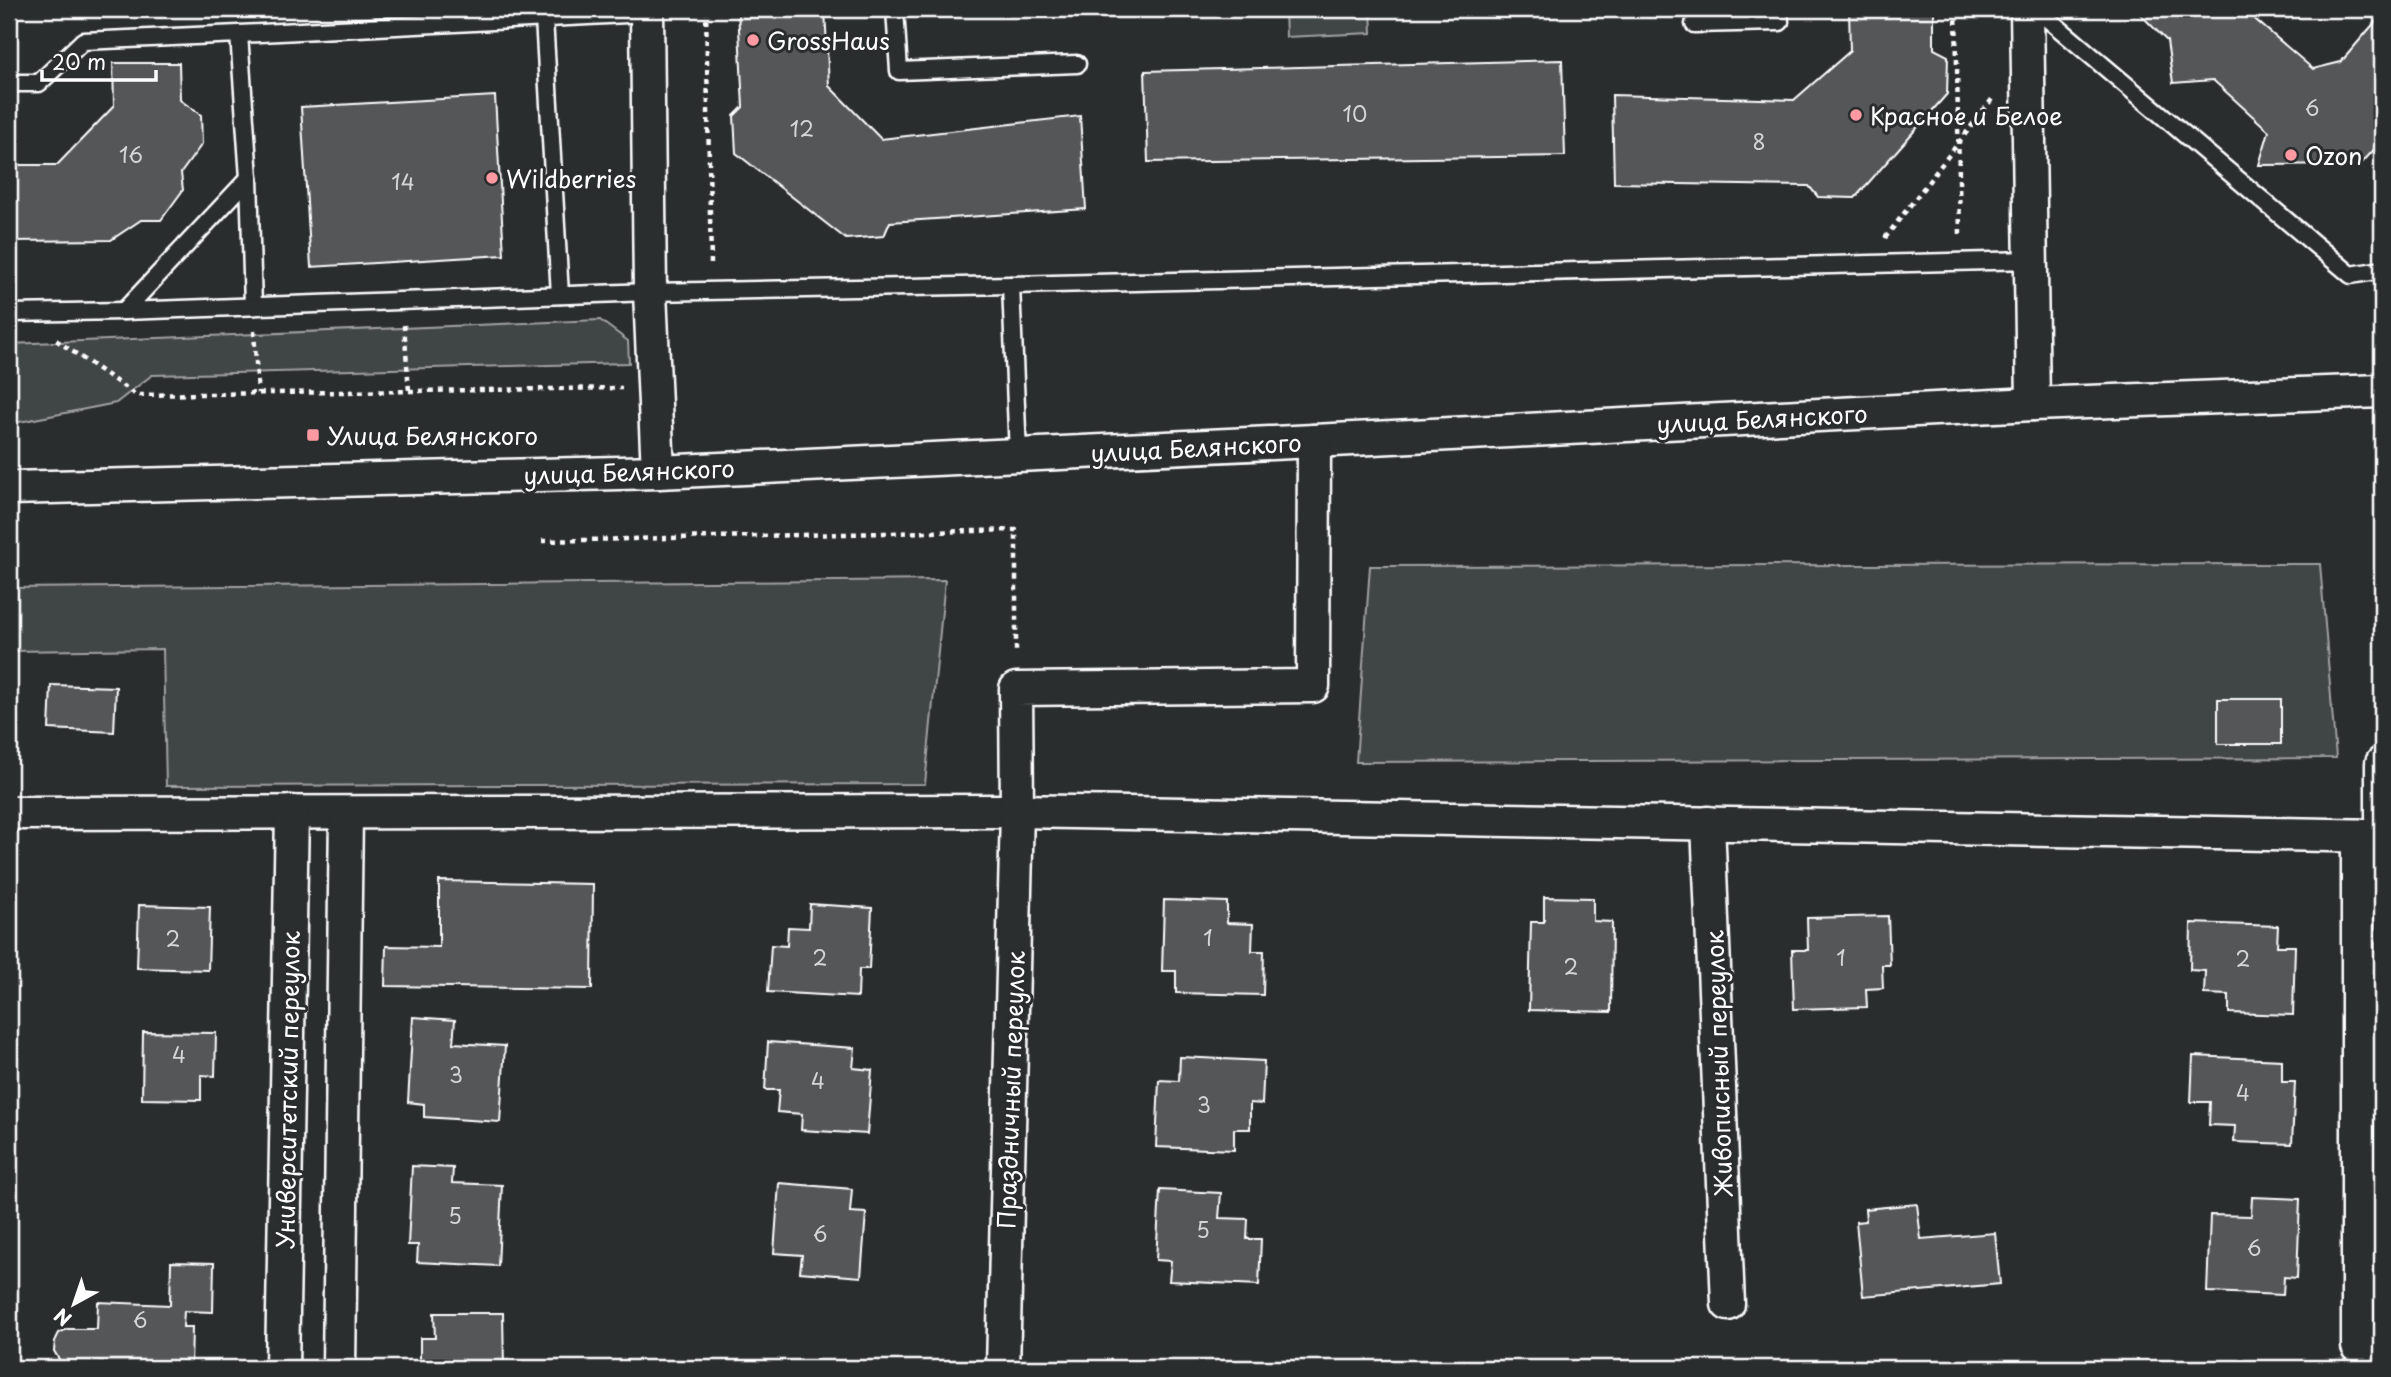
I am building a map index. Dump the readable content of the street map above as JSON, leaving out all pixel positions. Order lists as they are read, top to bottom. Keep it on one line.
{"streets":{"street":["улица Белянского","Живописный переулок","Университетский переулок","Праздничный переулок"]},"places":{"other":["GrossHaus","Красное и Белое","Ozon","Wildberries"],"transit":["Улица Белянского"]},"house_numbers":["6","10","12","8","16","14","1","2","2","1","2","2","4","3","4","4","3","5","5","6","6","6"],"scale_bar":"20 m","north":"bottom left"}
